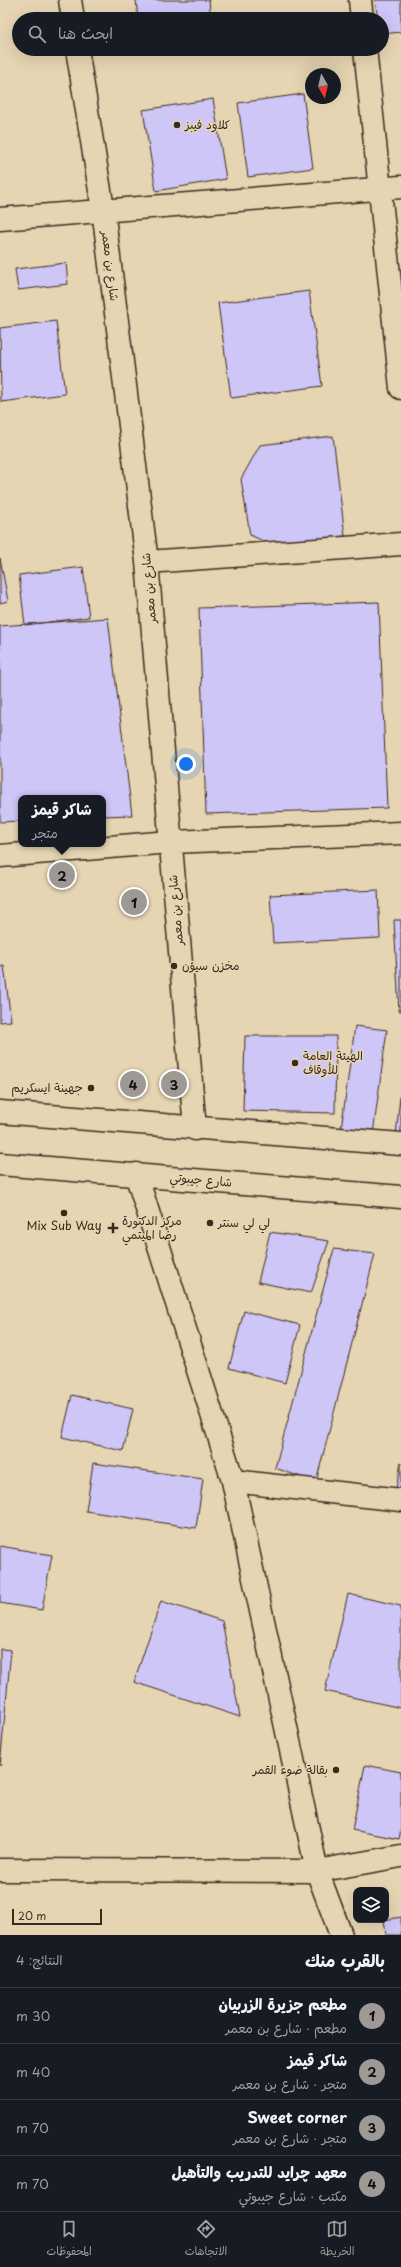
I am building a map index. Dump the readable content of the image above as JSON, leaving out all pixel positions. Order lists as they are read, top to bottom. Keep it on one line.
{"streets":{"street":["شارع بن معمر","شارع جيبوتي"]},"places":{"other":["كلاود فيبز","مخزن سيؤن","الهيئة العامة للأوقاف","جهينة ايسكريم","Mix Sub Way","لي لي سنتر","بقالة ضوء القمر"],"health":["مركز الدكتورة رضا الميتمي"]},"scale_bar":"20 m","north":"bottom","page":{"search":"ابحث هنا","popup":["شاكر قيمز","متجر"],"pins":["2","1","3","4"],"scale":"20 m","heading":["بالقرب منك","النتائج: 4"],"list":[{"mark":"1","name":"مطعم جزيرة الزربيان","note":"مطعم · شارع بن معمر","value":"30 m"},{"mark":"2","name":"شاكر قيمز","note":"متجر · شارع بن معمر","value":"40 m"},{"mark":"3","name":"Sweet corner","note":"متجر · شارع بن معمر","value":"70 m"},{"mark":"4","name":"معهد چرايد للتدريب والتأهيل","note":"مكتب · شارع جيبوتي","value":"70 m"}],"nav":["الخريطة","الاتجاهات","المحفوظات"]}}
